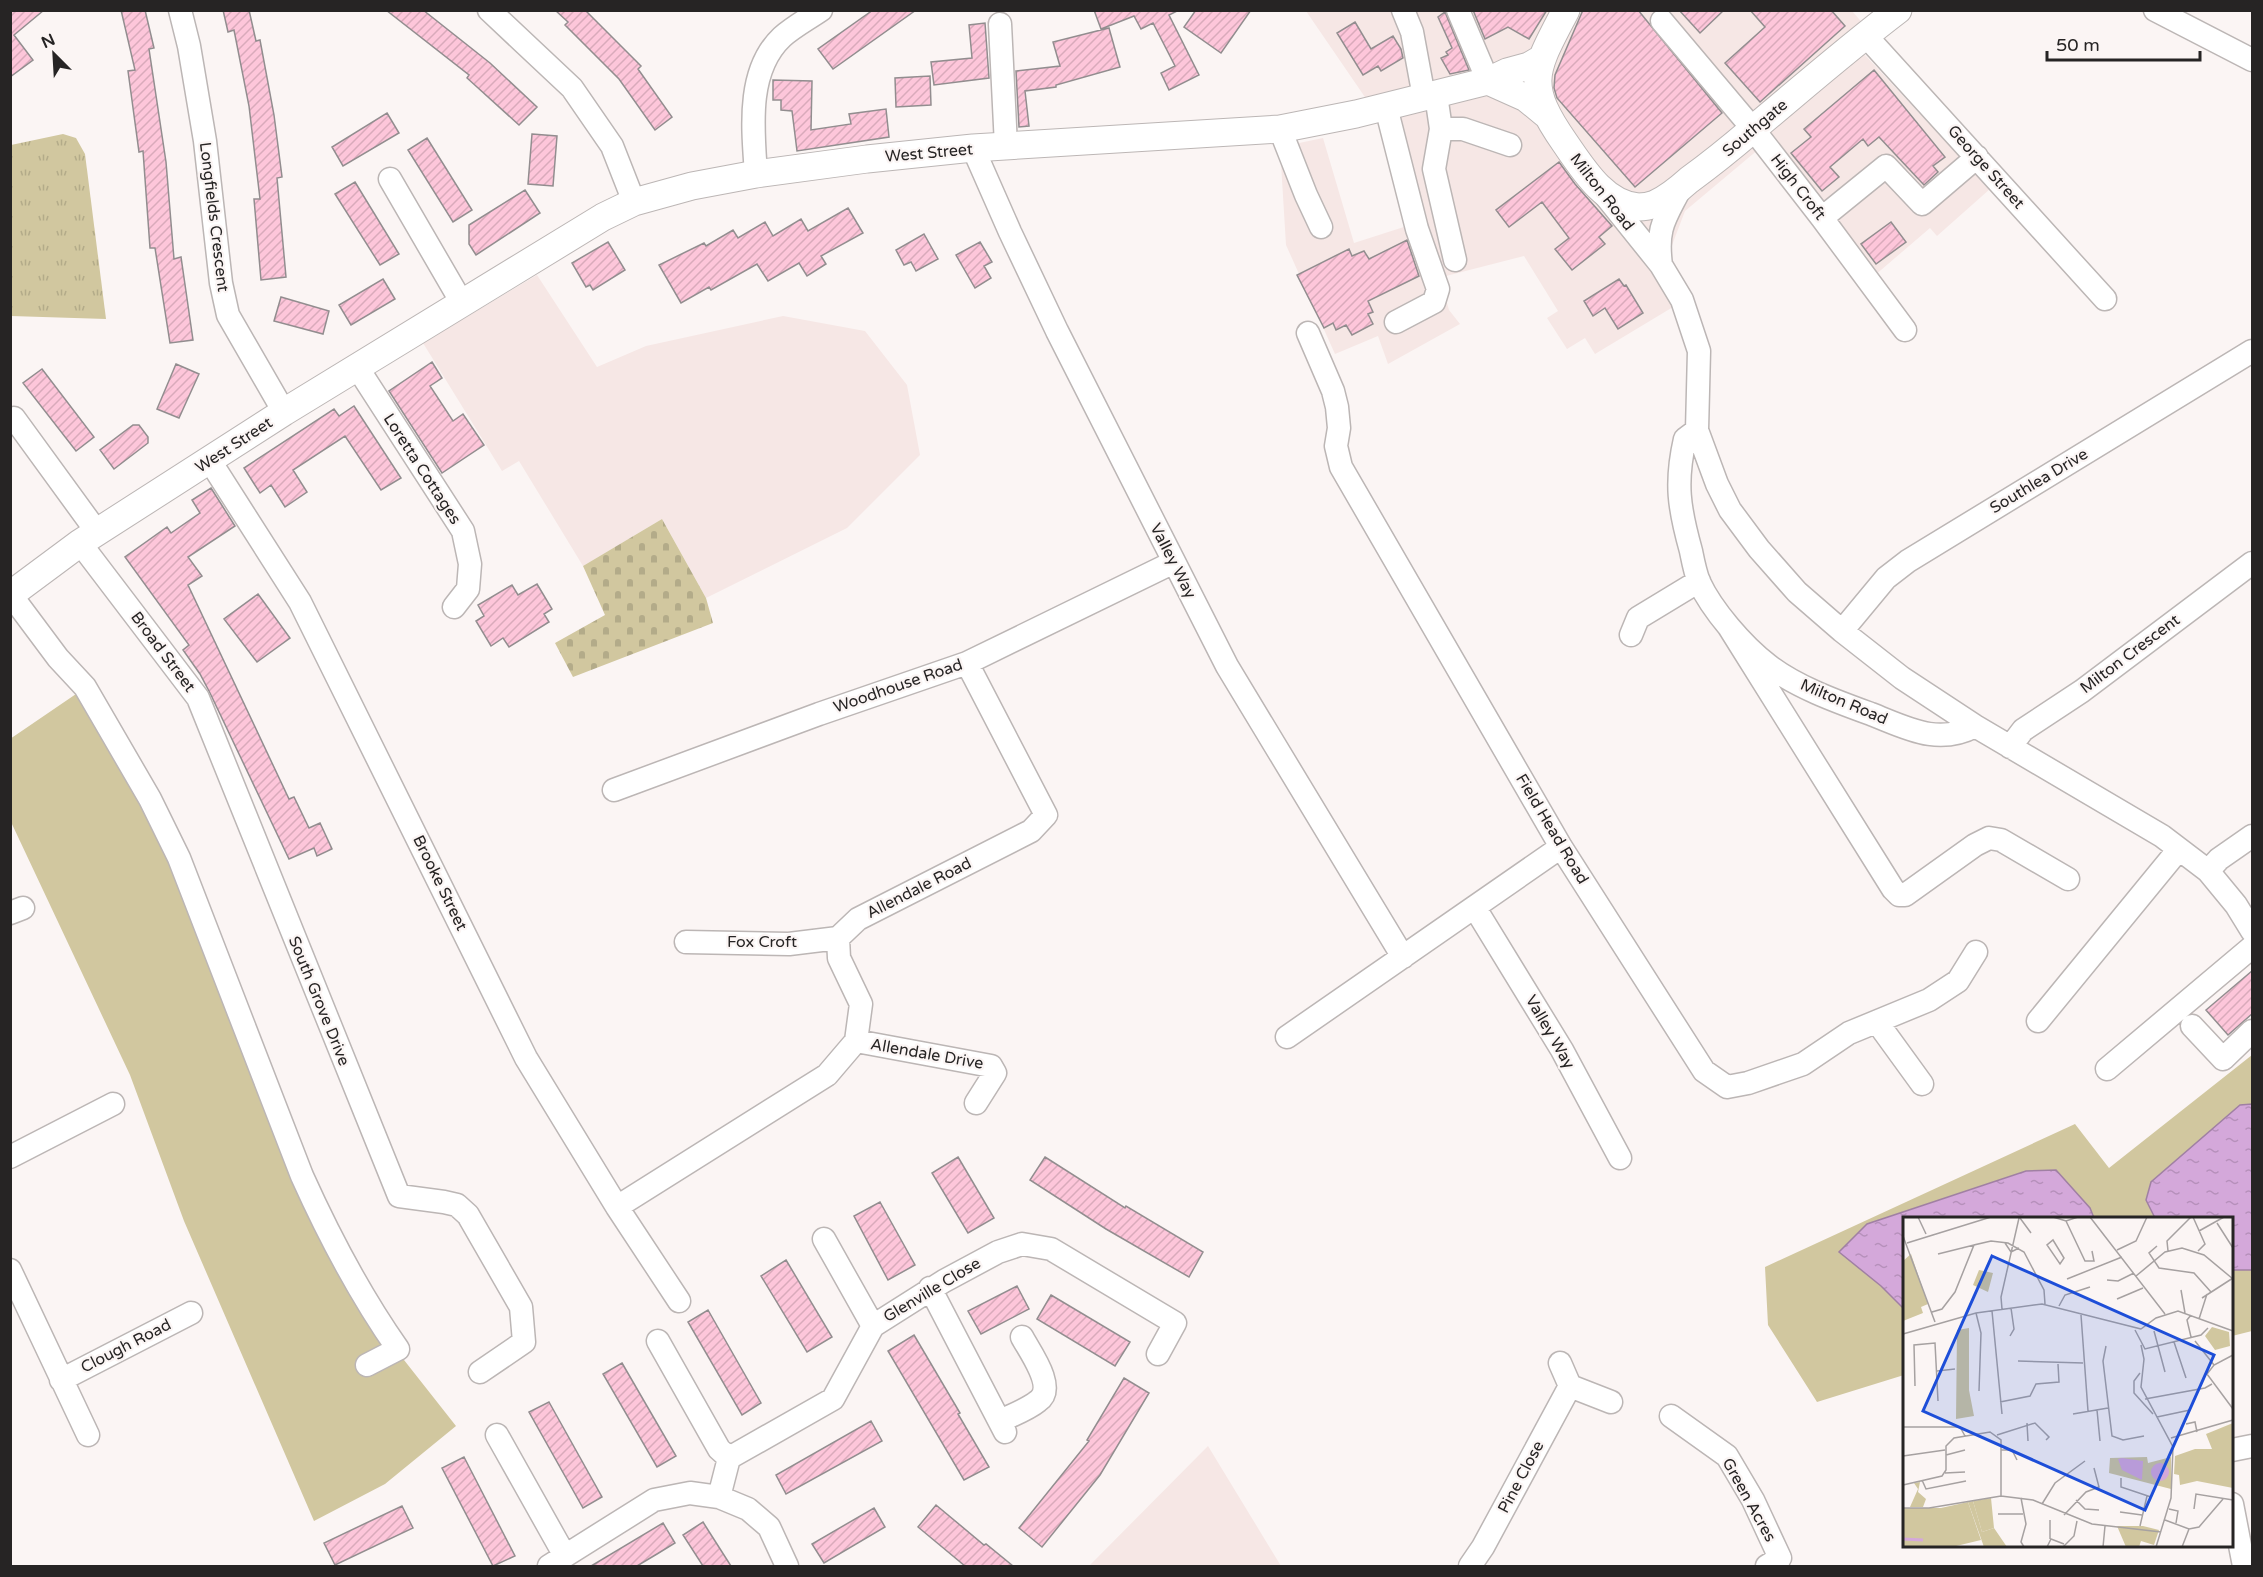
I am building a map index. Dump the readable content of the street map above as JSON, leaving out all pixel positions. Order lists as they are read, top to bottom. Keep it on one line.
{"streets":{"main road":["Southgate","West Street","Milton Road"],"street":["George Street","High Croft","Longfields Crescent","Loretta Cottages","Southlea Drive","Valley Way","Broad Street","Milton Crescent","Woodhouse Road","Field Head Road","Brooke Street","Allendale Road","Fox Croft","South Grove Drive","Allendale Drive","Glenville Close","Clough Road","Pine Close","Green Acres"]},"crossings":[["Southgate","George Street"],["Southgate","High Croft"],["Southgate","Milton Road"],["West Street","Longfields Crescent"],["West Street","Loretta Cottages"],["West Street","Valley Way"],["West Street","Broad Street"],["West Street","Brooke Street"],["Milton Road","Southlea Drive"],["Milton Road","Milton Crescent"],["Valley Way","Woodhouse Road"],["Broad Street","South Grove Drive"],["Woodhouse Road","Allendale Road"],["Allendale Road","Fox Croft"]],"scale_bar":"50 m","north":"top left"}
